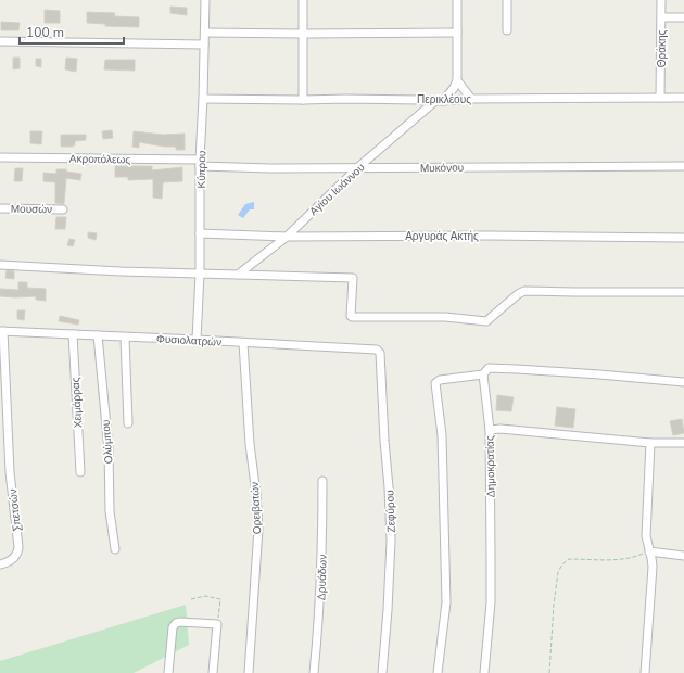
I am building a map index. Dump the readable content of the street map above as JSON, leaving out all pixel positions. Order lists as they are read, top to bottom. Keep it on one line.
{"streets":{"street":["Θράκης","Περικλέους","Ακροπόλεως","Μυκόνου","Κύπρου","Αγίου Ιωάννου","Μουσών","Αργυράς Ακτής","Φυσιολατρών","Χειμάρρας","Ολύμπου","Δημοκρατίας","Ορειβατών","Σπετσών","Ζεφύρου","Δρυάδων"]},"crossings":[["Θράκης","Περικλέους"],["Περικλέους","Κύπρου"],["Περικλέους","Αγίου Ιωάννου"],["Ακροπόλεως","Μυκόνου"],["Ακροπόλεως","Κύπρου"],["Μυκόνου","Κύπρου"],["Μυκόνου","Αγίου Ιωάννου"],["Κύπρου","Αργυράς Ακτής"],["Κύπρου","Φυσιολατρών"],["Αγίου Ιωάννου","Αργυράς Ακτής"],["Φυσιολατρών","Χειμάρρας"],["Φυσιολατρών","Ολύμπου"],["Φυσιολατρών","Ορειβατών"],["Φυσιολατρών","Σπετσών"],["Φυσιολατρών","Ζεφύρου"]],"scale_bar":"100 m"}
